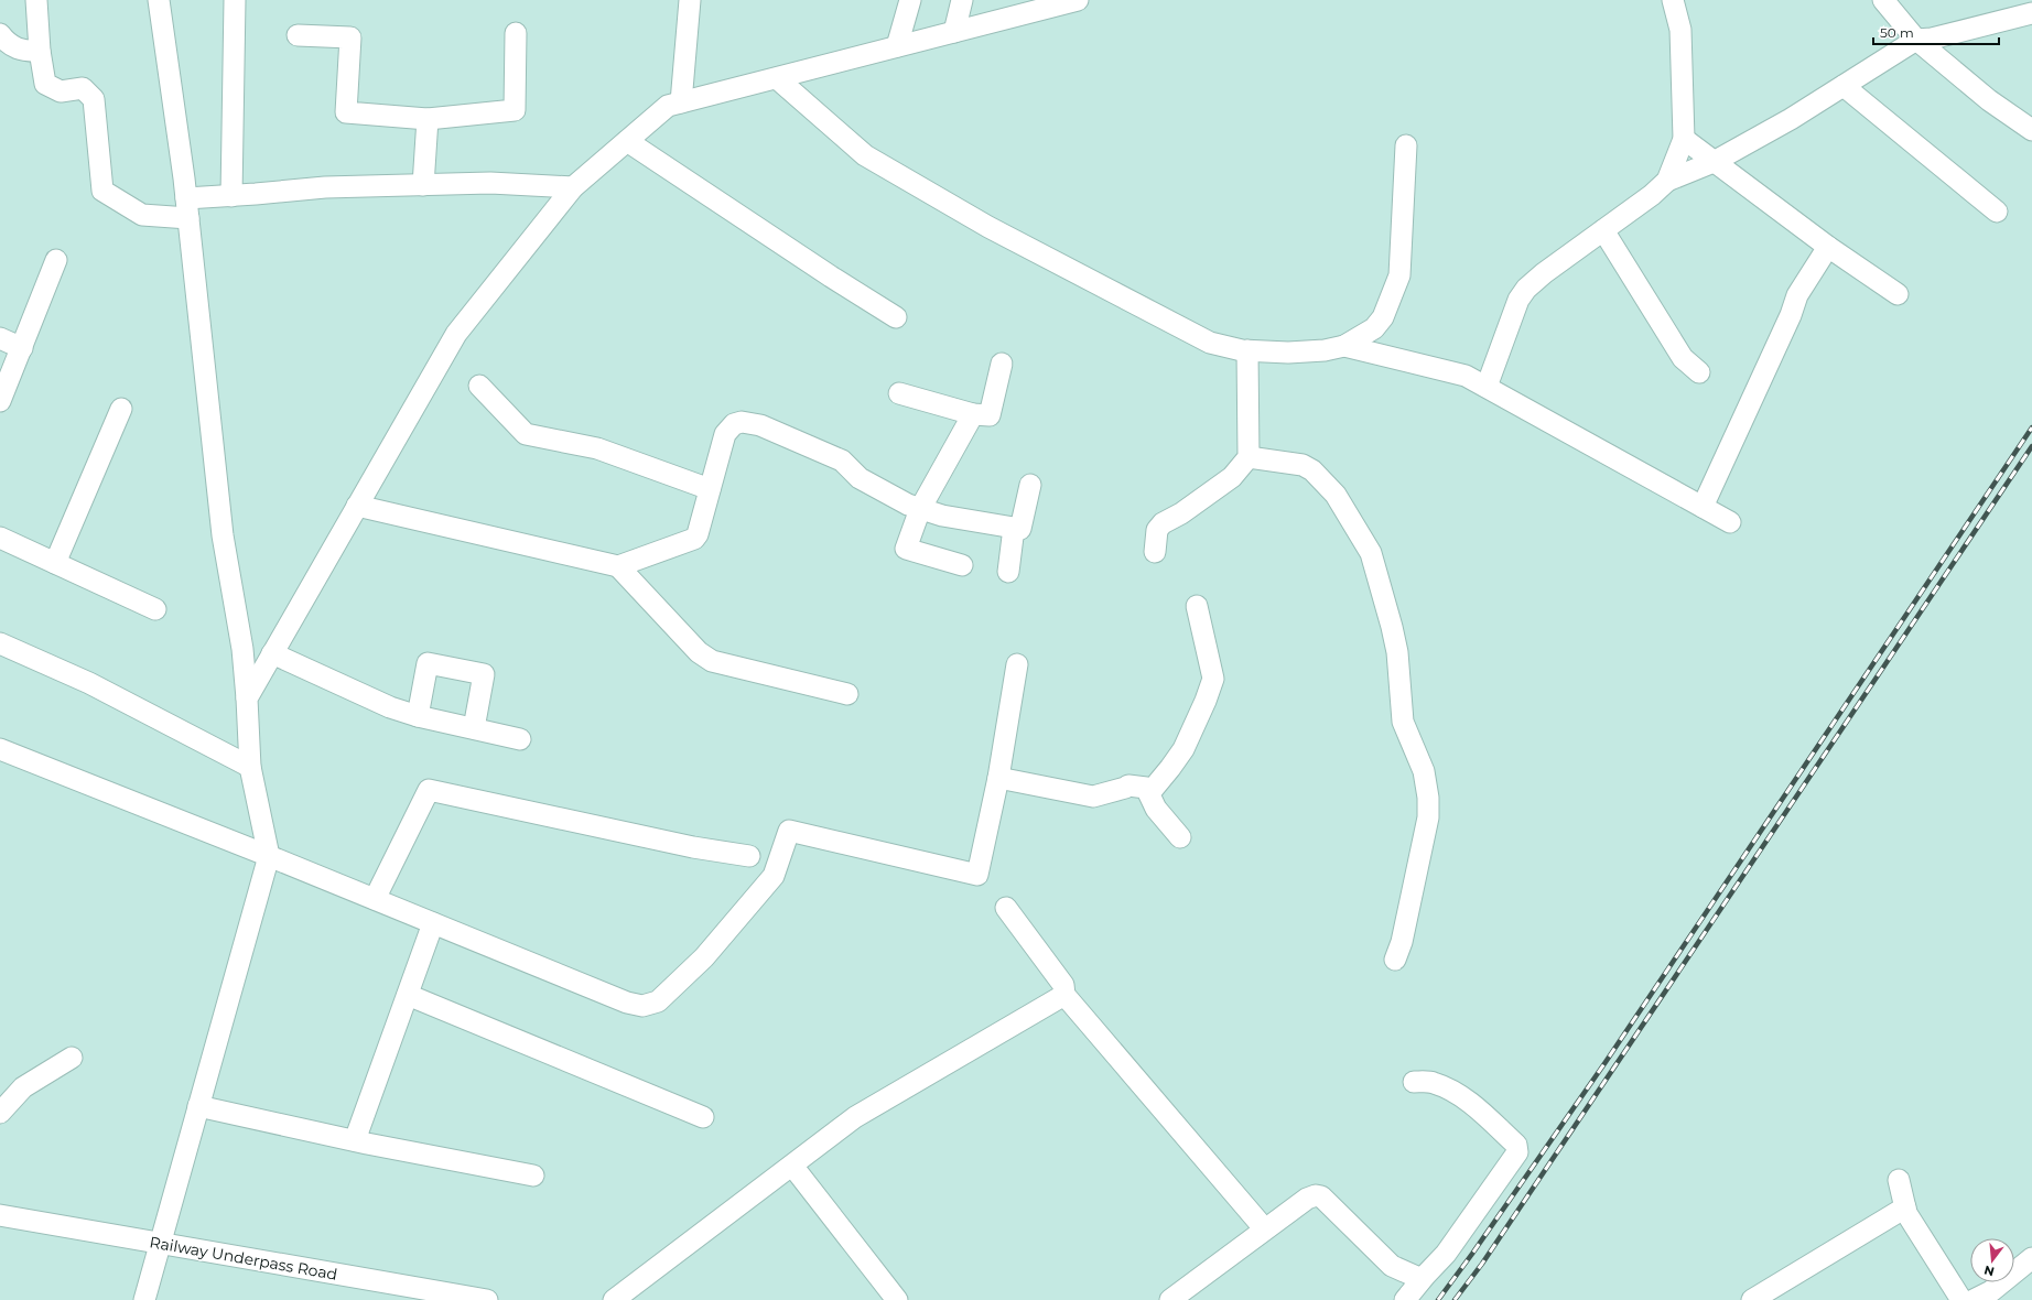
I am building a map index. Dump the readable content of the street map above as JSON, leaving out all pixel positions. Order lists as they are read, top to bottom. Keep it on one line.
{"streets":{"street":["Railway Underpass Road"]},"scale_bar":"50 m","north":"bottom"}
